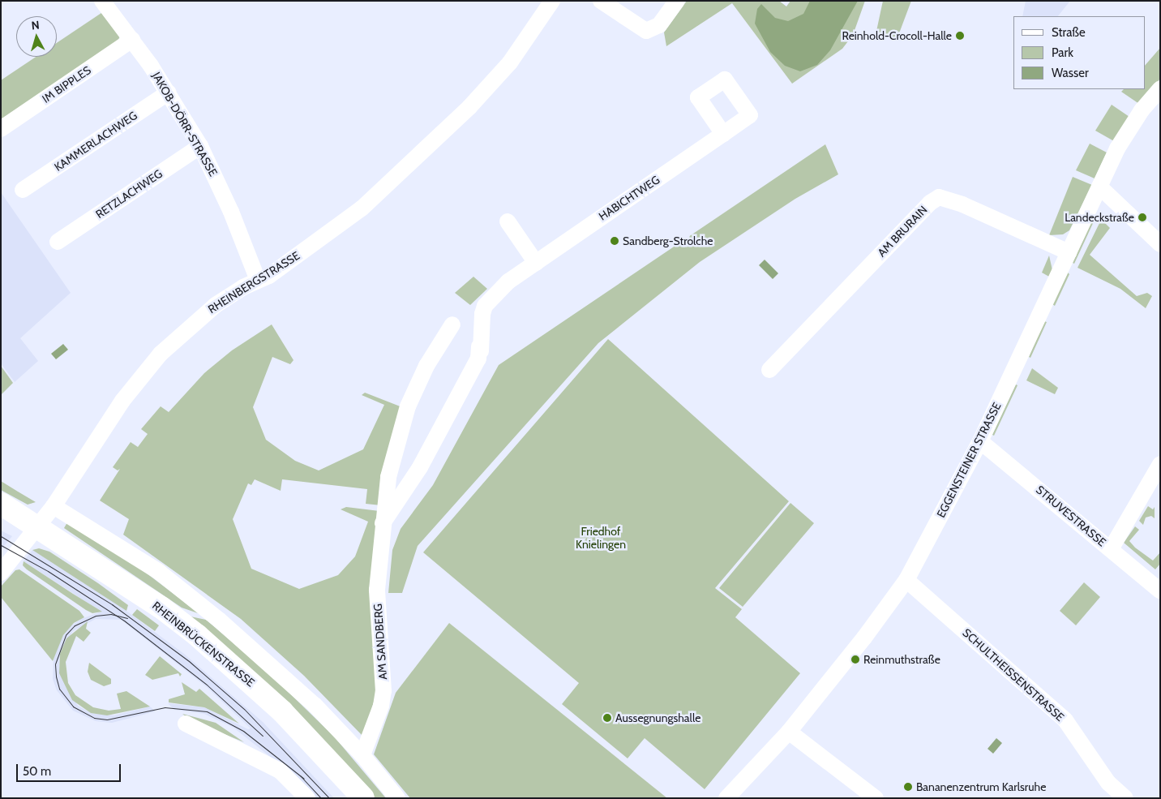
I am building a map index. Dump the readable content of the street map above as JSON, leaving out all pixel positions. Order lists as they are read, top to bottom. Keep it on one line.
{"streets":{"main road":["RHEINBRÜCKENSTRASSE"],"street":["IM BIPPLES","JAKOB-DÖRR-STRASSE","KAMMERLACHWEG","RETZLACHWEG","HABICHTWEG","AM BRURAIN","RHEINBERGSTRASSE","EGGENSTEINER STRASSE","STRUVESTRASSE","AM SANDBERG","SCHULTHEISSENSTRASSE"]},"crossings":[["IM BIPPLES","JAKOB-DÖRR-STRASSE"],["JAKOB-DÖRR-STRASSE","KAMMERLACHWEG"],["JAKOB-DÖRR-STRASSE","RETZLACHWEG"],["JAKOB-DÖRR-STRASSE","RHEINBERGSTRASSE"],["HABICHTWEG","AM SANDBERG"],["AM BRURAIN","EGGENSTEINER STRASSE"],["RHEINBERGSTRASSE","RHEINBRÜCKENSTRASSE"],["EGGENSTEINER STRASSE","STRUVESTRASSE"],["EGGENSTEINER STRASSE","SCHULTHEISSENSTRASSE"]],"parks":["Friedhof Knielingen"],"places":["Reinhold-Crocoll-Halle","Landeckstraße","Sandberg-Strolche","Reinmuthstraße","Aussegnungshalle","Bananenzentrum Karlsruhe"],"legend":["Straße","Park","Wasser"],"scale_bar":"50 m","north":"top"}
